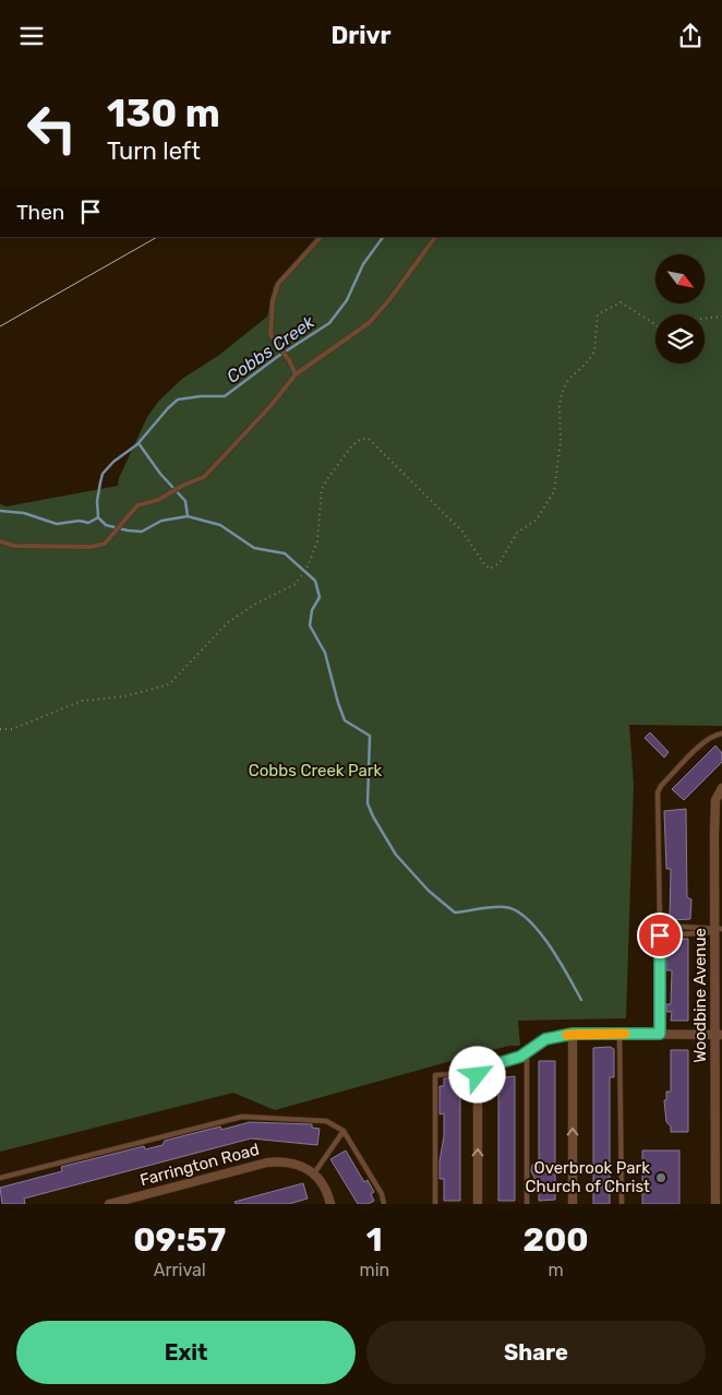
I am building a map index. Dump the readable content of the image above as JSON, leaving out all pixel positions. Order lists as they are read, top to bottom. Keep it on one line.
{"streets":{"street":["Woodbine Avenue","Farrington Road"]},"water":["Cobbs Creek"],"parks":["Cobbs Creek Park"],"places":["Overbrook Park Church of Christ"],"north":"bottom right","page":{"header":"Drivr","turn":["130 m","Turn left"],"then":"Then","eta":["09:57","Arrival","1","min","200","m"],"buttons":["Exit","Share"]}}
